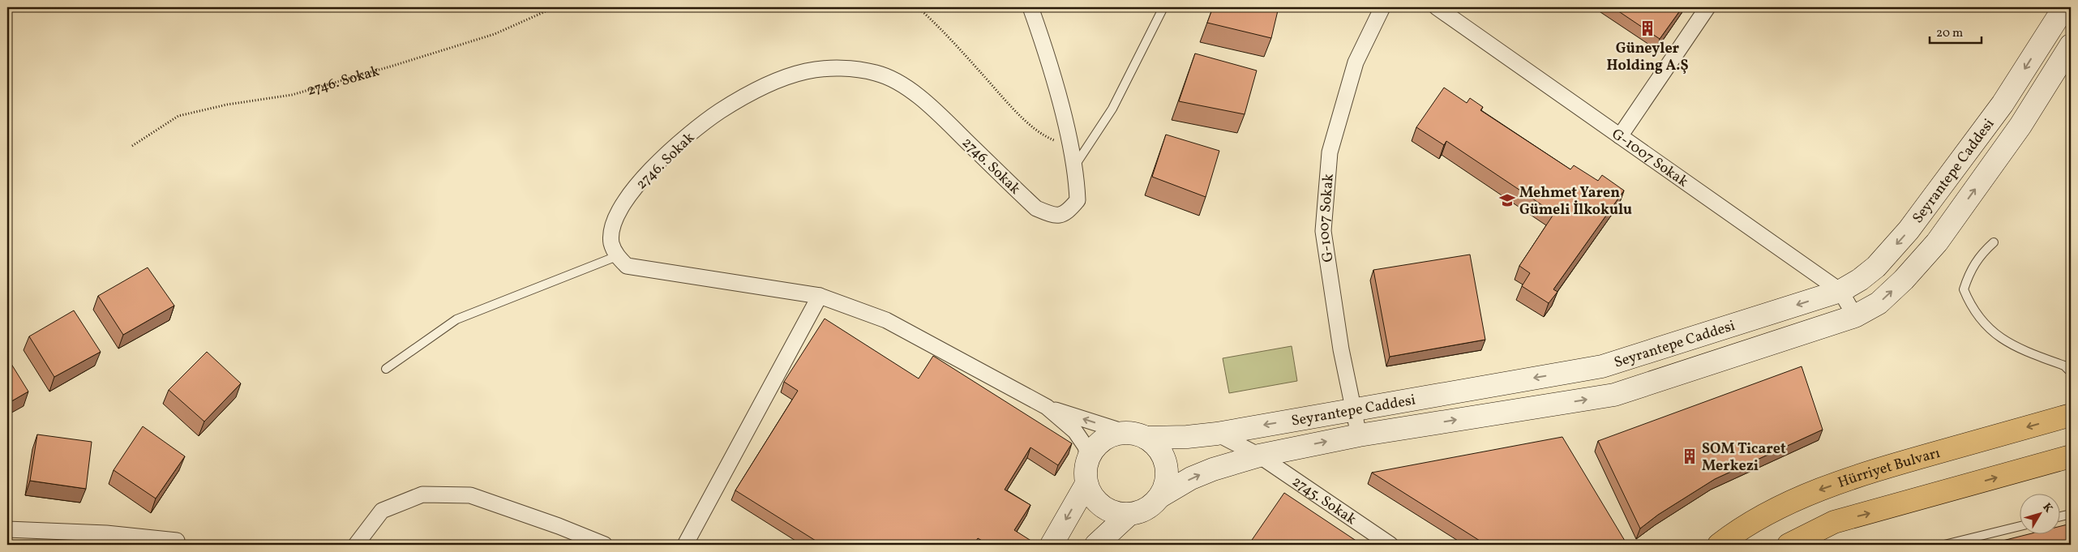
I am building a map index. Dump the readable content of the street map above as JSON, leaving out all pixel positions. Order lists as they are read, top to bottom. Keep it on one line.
{"streets":{"main road":["Seyrantepe Caddesi","Hürriyet Bulvarı"],"street":["2746. Sokak","G-1007 Sokak","2745. Sokak"]},"crossings":[["G-1007 Sokak","Seyrantepe Caddesi"],["Seyrantepe Caddesi","2745. Sokak"]],"places":{"building":["Güneyler Holding A.Ş","SOM Ticaret Merkezi"],"school or university":["Mehmet Yaren Gümeli İlkokulu"]},"scale_bar":"20 m","north":"top right"}
